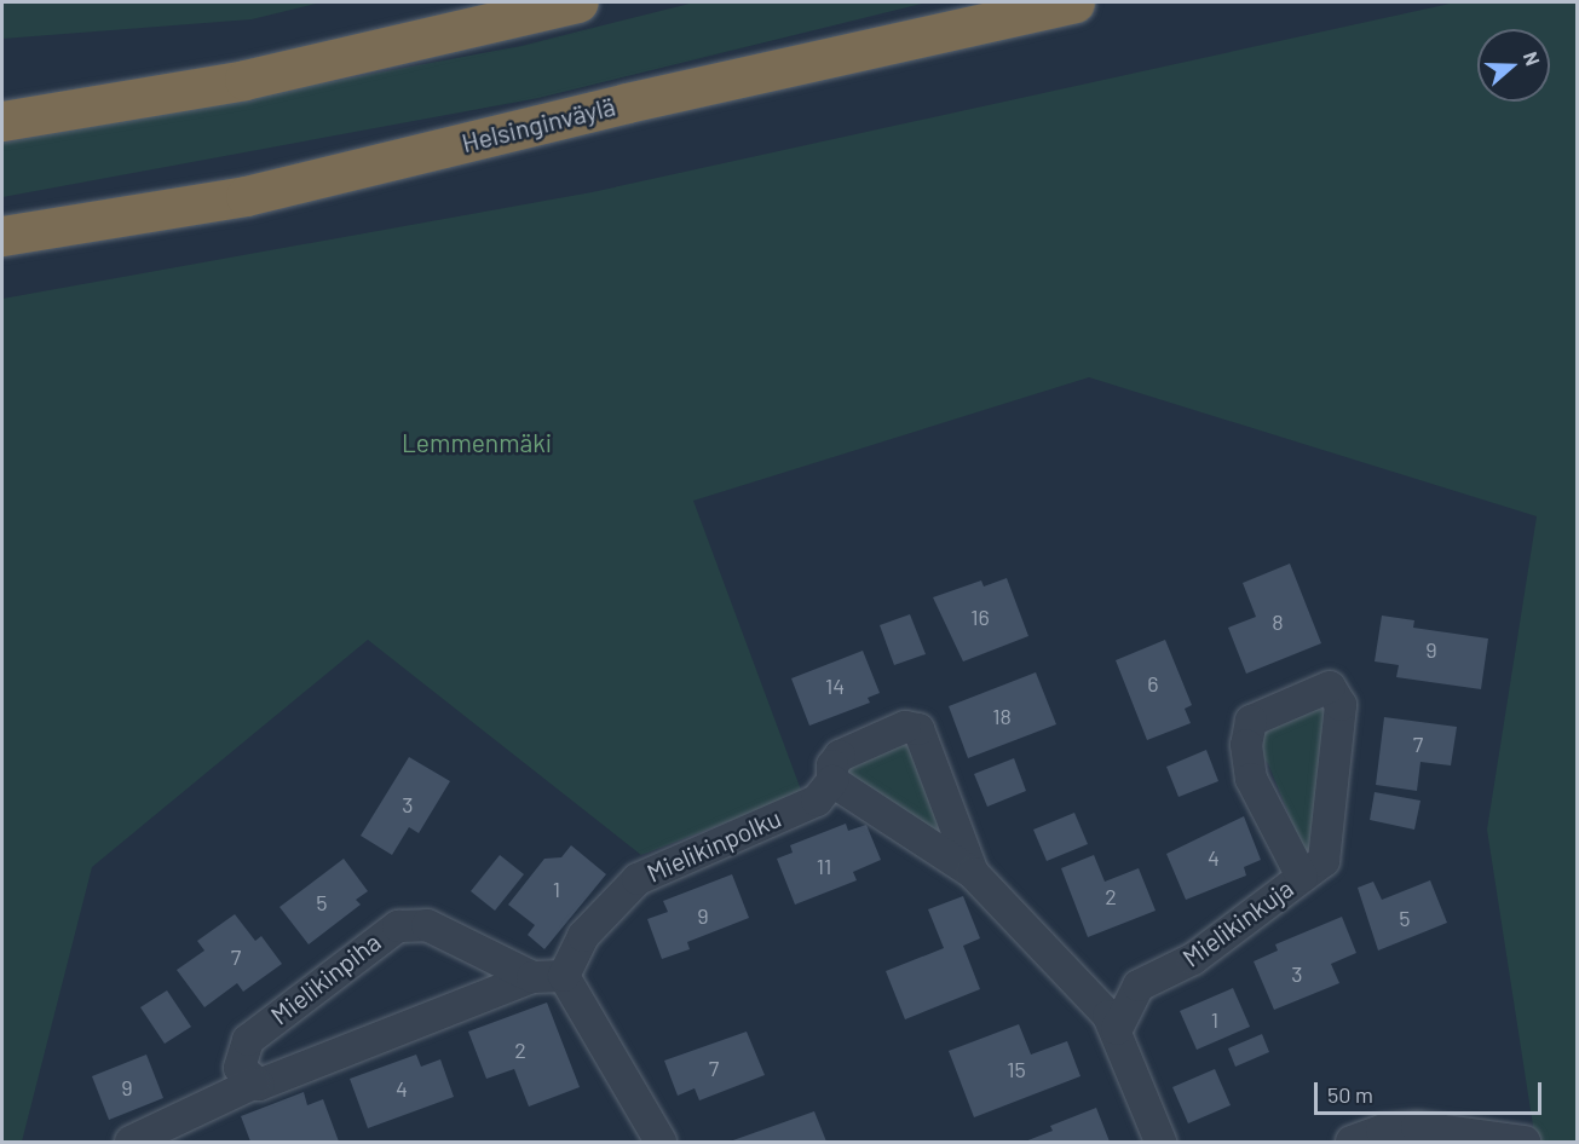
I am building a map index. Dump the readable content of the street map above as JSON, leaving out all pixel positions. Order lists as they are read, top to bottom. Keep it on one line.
{"streets":{"highway":["Helsinginväylä"],"street":["Mielikinpolku","Mielikinkuja","Mielikinpiha"]},"crossings":[["Mielikinpolku","Mielikinkuja"],["Mielikinpolku","Mielikinpiha"]],"parks":["Lemmenmäki"],"house_numbers":["16","8","9","6","14","18","7","3","4","11","1","2","5","9","5","7","3","1","2","7","15","9","4"],"scale_bar":"50 m","north":"right"}
